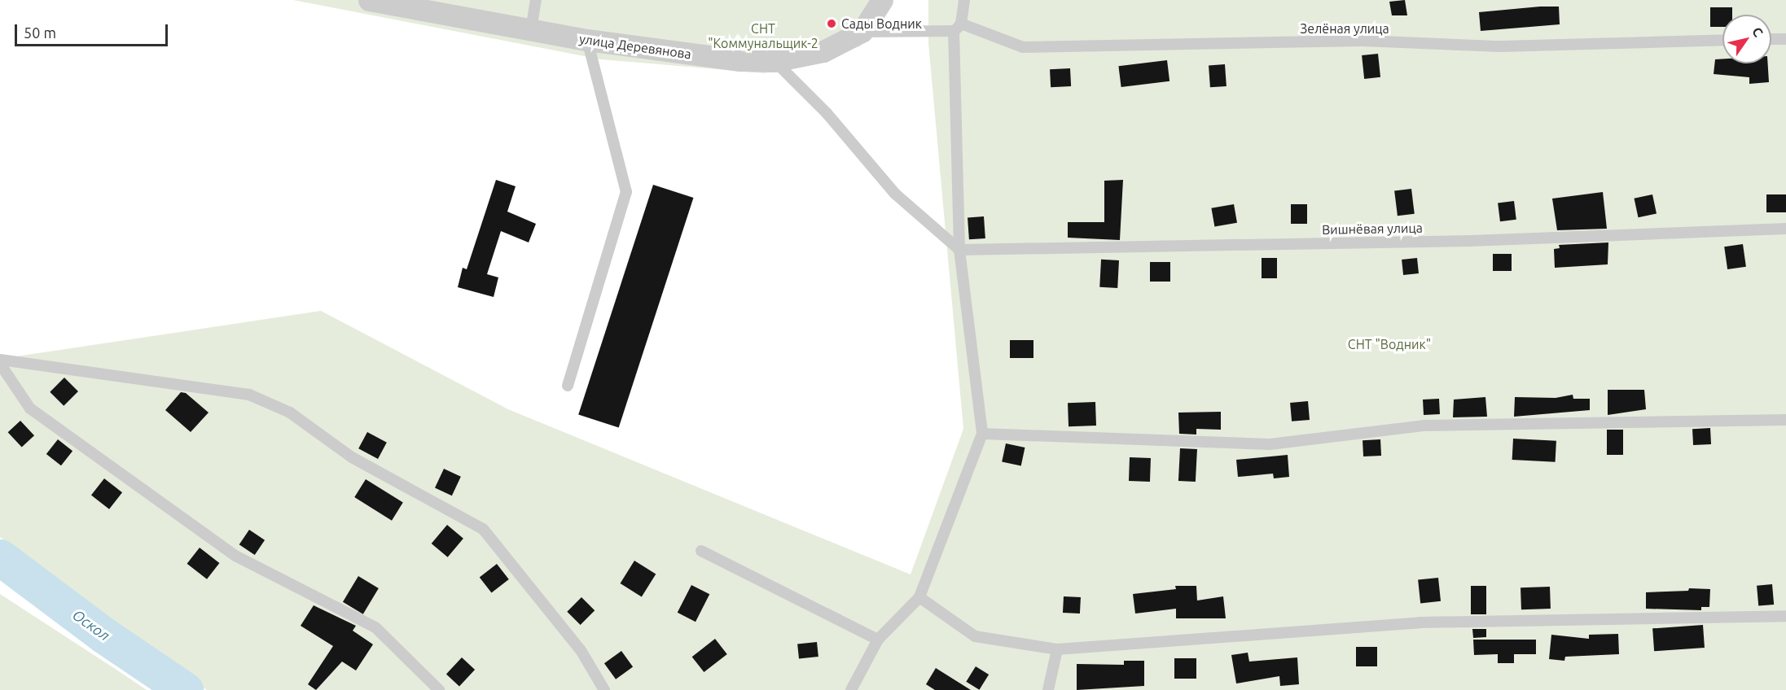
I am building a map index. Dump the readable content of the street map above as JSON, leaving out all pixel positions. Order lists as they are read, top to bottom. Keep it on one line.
{"streets":{"street":["улица Деревянова"],"lane":["Зелёная улица","Вишнёвая улица"]},"water":["Оскол"],"parks":["СНТ \"Коммунальщик-2","СНТ \"Водник\""],"places":["Сады Водник"],"scale_bar":"50 m","north":"top right"}
